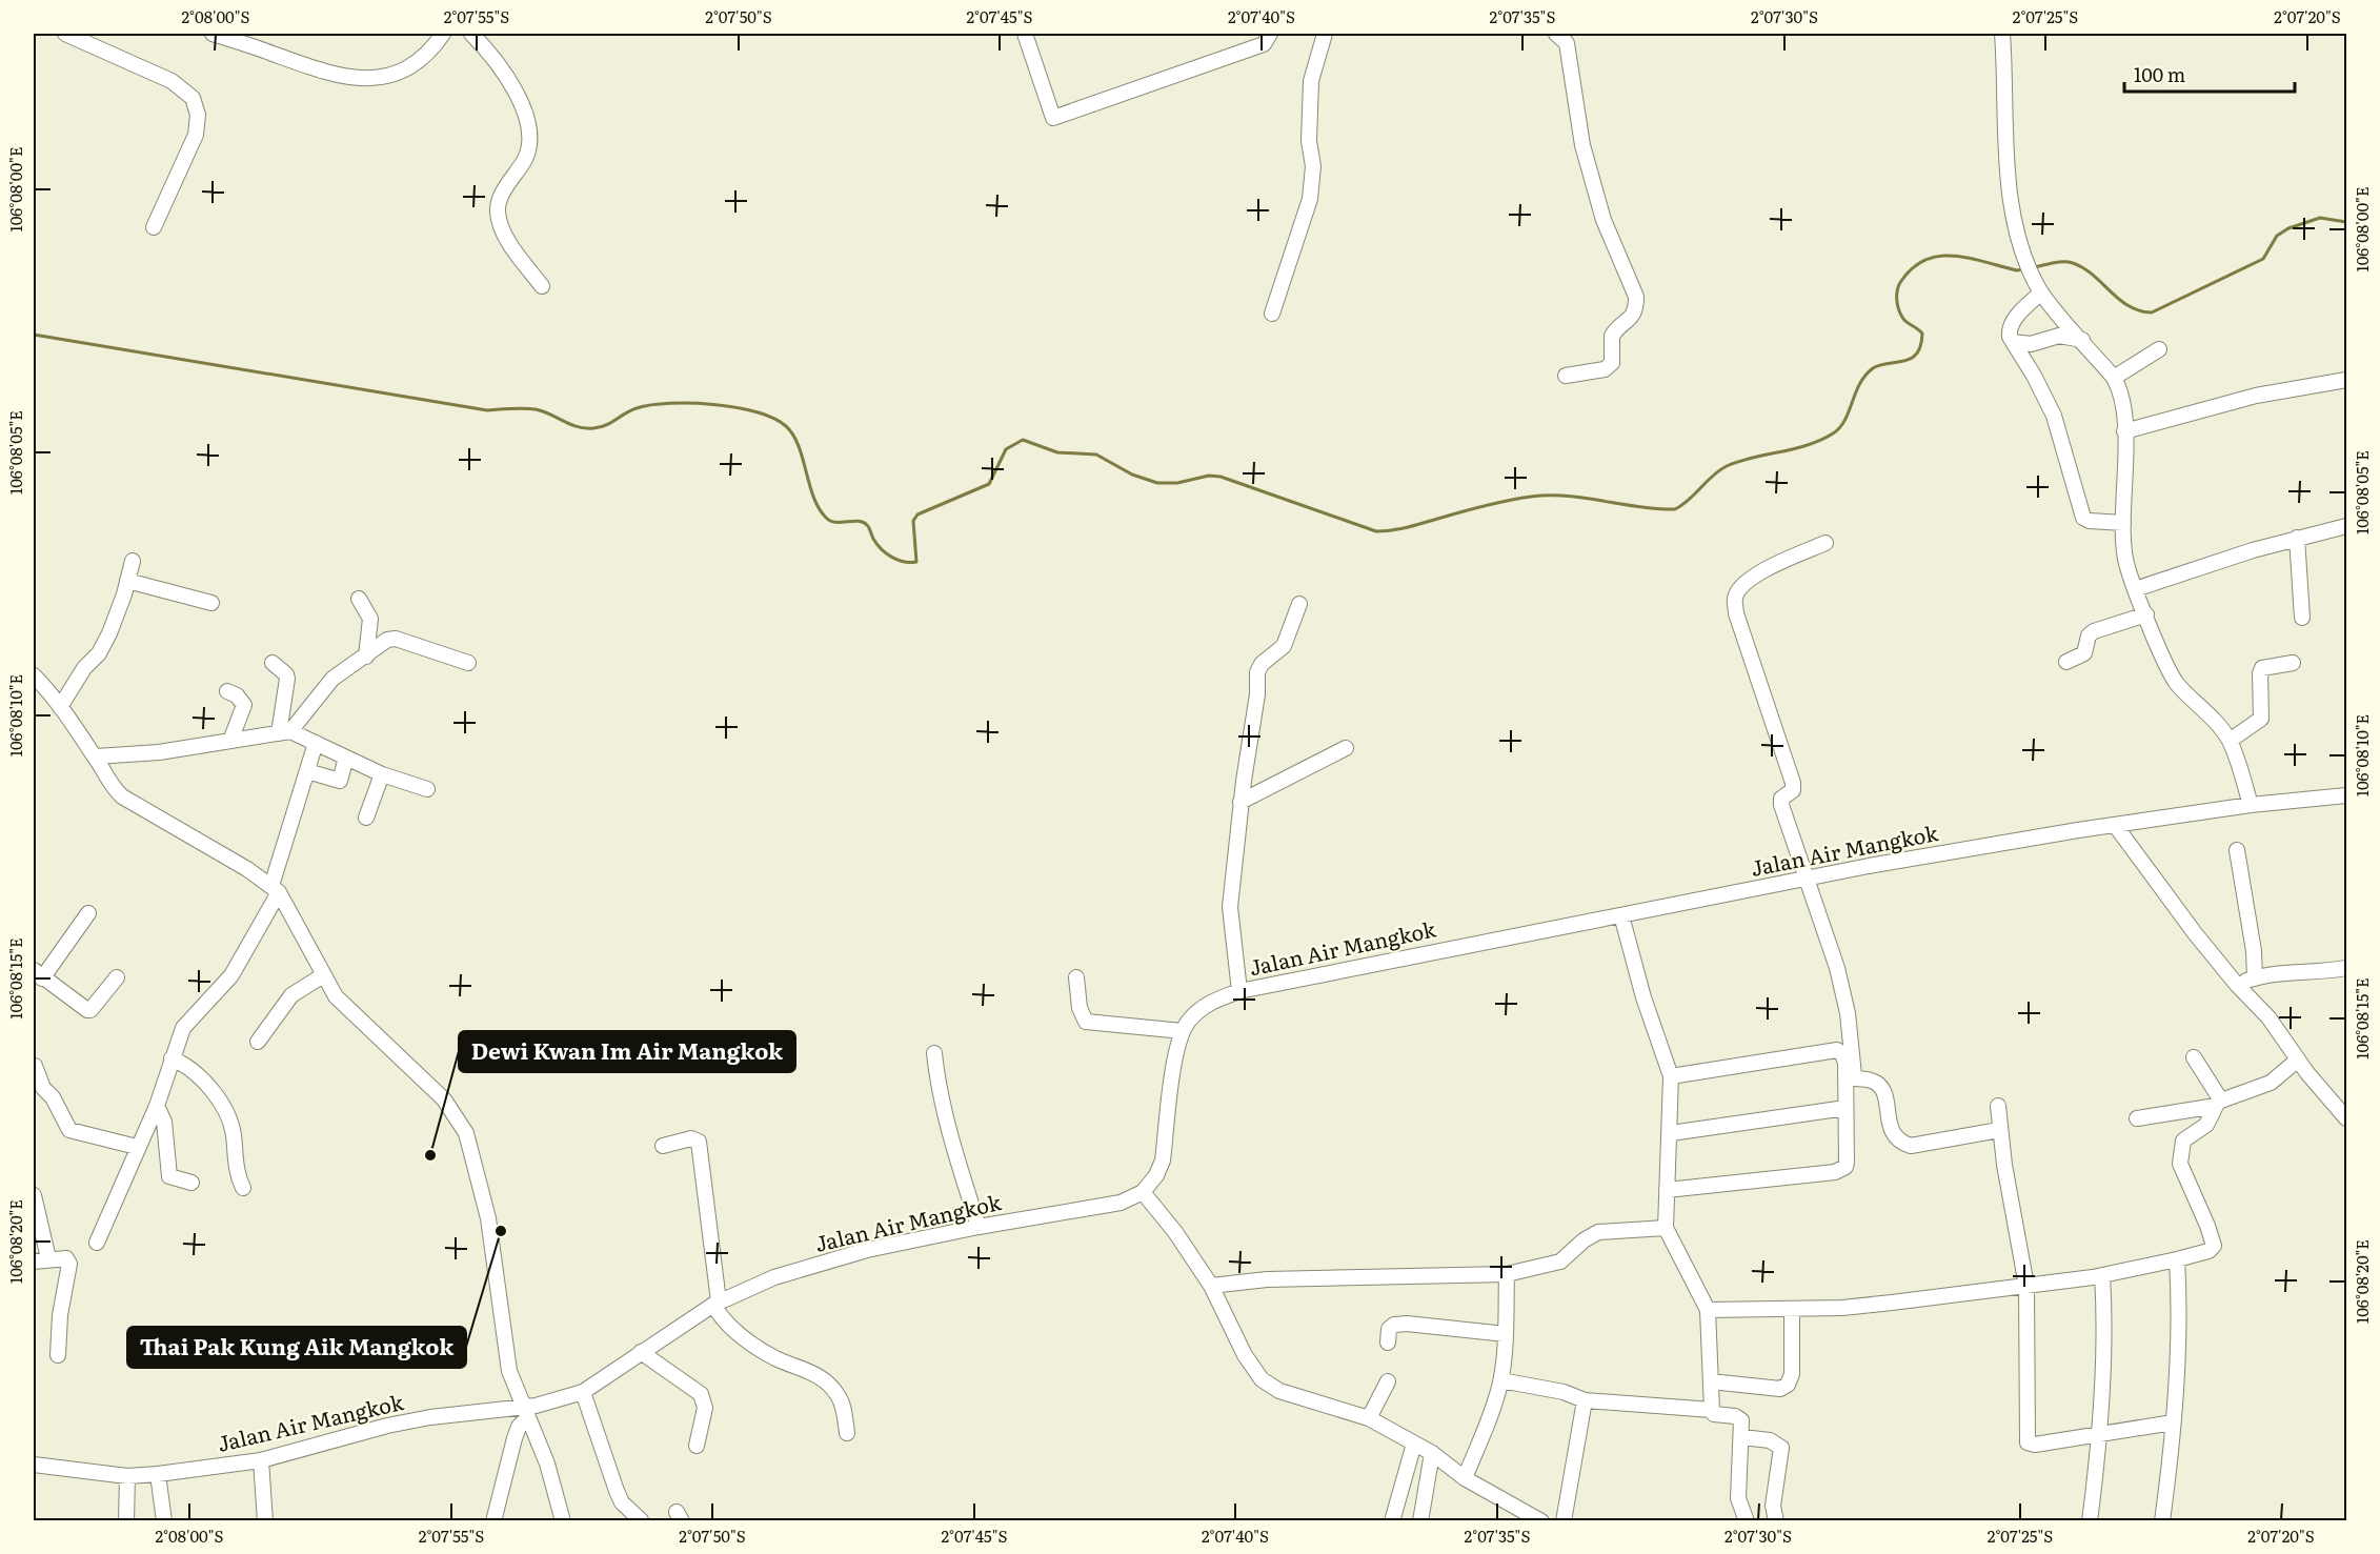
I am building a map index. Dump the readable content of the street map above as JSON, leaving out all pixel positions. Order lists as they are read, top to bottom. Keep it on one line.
{"streets":{"street":["Jalan Air Mangkok"]},"places":["Dewi Kwan Im Air Mangkok","Thai Pak Kung Aik Mangkok"],"scale_bar":"100 m","coordinates":["2°08'00\"S","2°07'55\"S","2°07'50\"S","2°07'45\"S","2°07'40\"S","2°07'35\"S","2°07'30\"S","2°07'25\"S","2°07'20\"S","106°08'00\"E","106°08'05\"E","106°08'10\"E","106°08'15\"E","106°08'20\"E"]}
